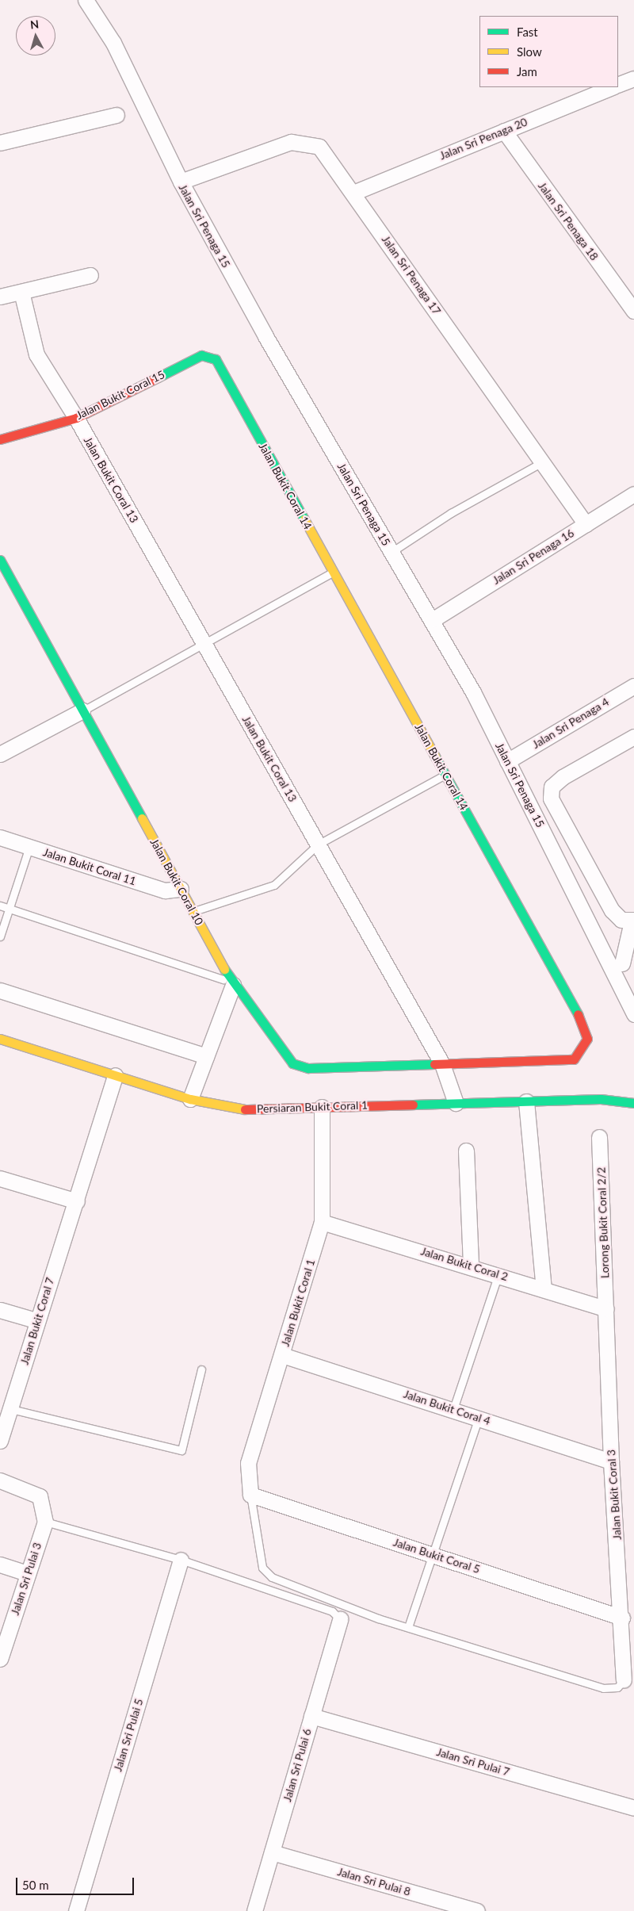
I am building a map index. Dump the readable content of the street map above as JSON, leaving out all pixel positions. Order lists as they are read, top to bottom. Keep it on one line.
{"streets":{"street":["Jalan Sri Penaga 20","Jalan Sri Penaga 18","Jalan Sri Penaga 15","Jalan Sri Penaga 17","Jalan Bukit Coral 15","Jalan Bukit Coral 13","Jalan Bukit Coral 14","Jalan Sri Penaga 16","Jalan Sri Penaga 4","Jalan Bukit Coral 11","Jalan Bukit Coral 10","Persiaran Bukit Coral 1","Lorong Bukit Coral 2/2","Jalan Bukit Coral 2","Jalan Bukit Coral 1","Jalan Bukit Coral 7","Jalan Bukit Coral 4","Jalan Bukit Coral 3","Jalan Bukit Coral 5","Jalan Sri Pulai 3","Jalan Sri Pulai 5","Jalan Sri Pulai 7","Jalan Sri Pulai 6","Jalan Sri Pulai 8"]},"crossings":[["Jalan Sri Penaga 20","Jalan Sri Penaga 18"],["Jalan Sri Penaga 20","Jalan Sri Penaga 17"],["Jalan Sri Penaga 15","Jalan Sri Penaga 17"],["Jalan Sri Penaga 15","Jalan Sri Penaga 16"],["Jalan Sri Penaga 15","Jalan Sri Penaga 4"],["Jalan Sri Penaga 17","Jalan Sri Penaga 16"],["Jalan Bukit Coral 15","Jalan Bukit Coral 13"],["Jalan Bukit Coral 15","Jalan Bukit Coral 14"],["Jalan Bukit Coral 13","Jalan Bukit Coral 14"],["Jalan Bukit Coral 13","Jalan Bukit Coral 10"],["Jalan Bukit Coral 13","Persiaran Bukit Coral 1"],["Jalan Bukit Coral 14","Jalan Bukit Coral 10"],["Jalan Bukit Coral 11","Jalan Bukit Coral 10"],["Persiaran Bukit Coral 1","Jalan Bukit Coral 1"],["Persiaran Bukit Coral 1","Jalan Bukit Coral 7"],["Lorong Bukit Coral 2/2","Jalan Bukit Coral 2"],["Lorong Bukit Coral 2/2","Jalan Bukit Coral 3"],["Jalan Bukit Coral 2","Jalan Bukit Coral 1"],["Jalan Bukit Coral 2","Jalan Bukit Coral 3"],["Jalan Bukit Coral 1","Jalan Bukit Coral 4"],["Jalan Bukit Coral 1","Jalan Bukit Coral 5"],["Jalan Bukit Coral 4","Jalan Bukit Coral 3"],["Jalan Bukit Coral 3","Jalan Bukit Coral 5"],["Jalan Sri Pulai 7","Jalan Sri Pulai 6"],["Jalan Sri Pulai 6","Jalan Sri Pulai 8"]],"legend":["Fast","Slow","Jam"],"scale_bar":"50 m","north":"top"}
